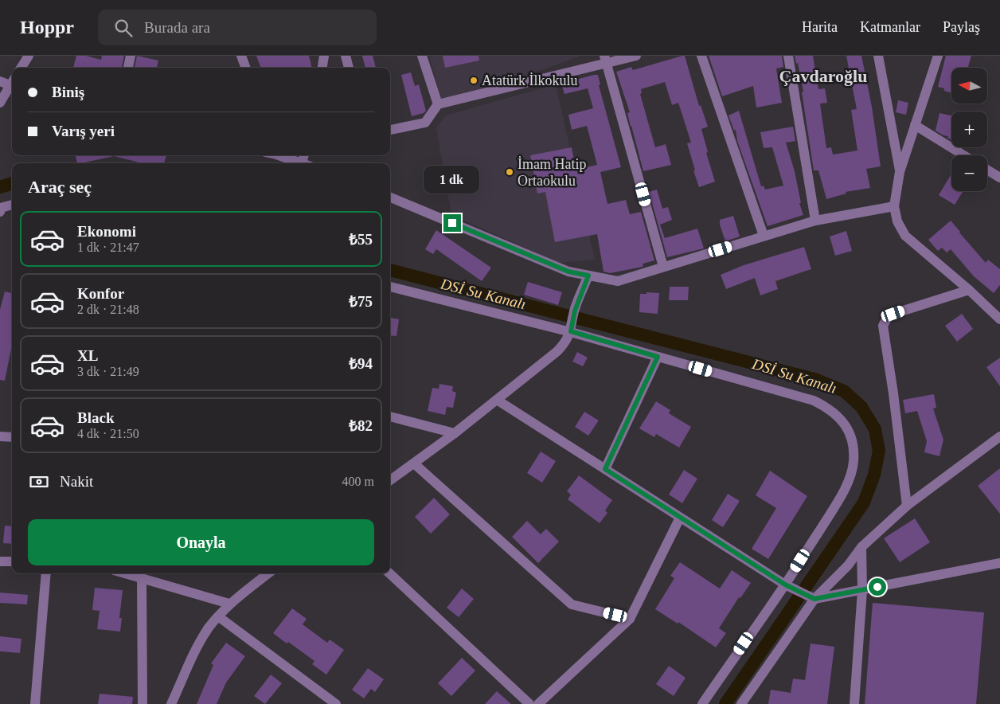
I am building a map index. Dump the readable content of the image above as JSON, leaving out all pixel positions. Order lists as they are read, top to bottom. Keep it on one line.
{"districts":["Çavdaroğlu"],"water":["DSİ Su Kanalı"],"places":["Atatürk İlkokulu","İmam Hatip Ortaokulu"],"north":"left","page":{"header":"Hoppr","search":"Burada ara","nav":["Harita","Katmanlar","Paylaş"],"map_buttons":["+","−"],"banner":["Biniş","Varış yeri"],"heading":"Araç seç","bubble":"1 dk","list":[{"name":"Ekonomi","note":"1 dk · 21:47","value":"₺55"},{"name":"Konfor","note":"2 dk · 21:48","value":"₺75"},{"name":"XL","note":"3 dk · 21:49","value":"₺94"},{"name":"Black","note":"4 dk · 21:50","value":"₺82"}],"pay":["Nakit","400 m"],"buttons":"Onayla"}}
